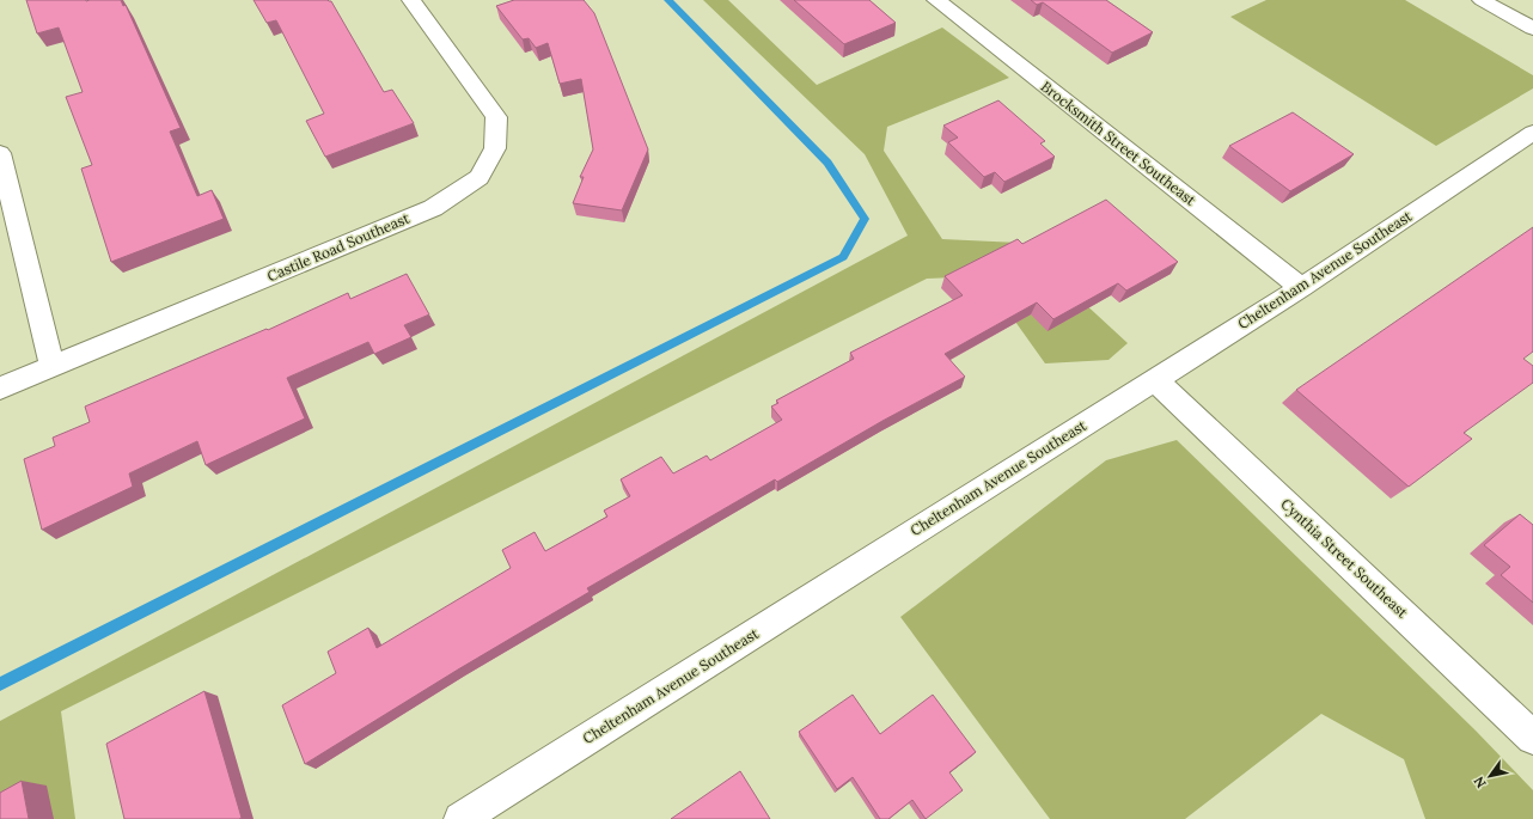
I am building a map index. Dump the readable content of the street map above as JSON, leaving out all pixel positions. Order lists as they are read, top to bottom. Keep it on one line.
{"streets":{"street":["Brocksmith Street Southeast","Castile Road Southeast","Cheltenham Avenue Southeast","Cynthia Street Southeast"]},"crossings":[["Brocksmith Street Southeast","Cheltenham Avenue Southeast"],["Cheltenham Avenue Southeast","Cynthia Street Southeast"]],"north":"bottom left"}
